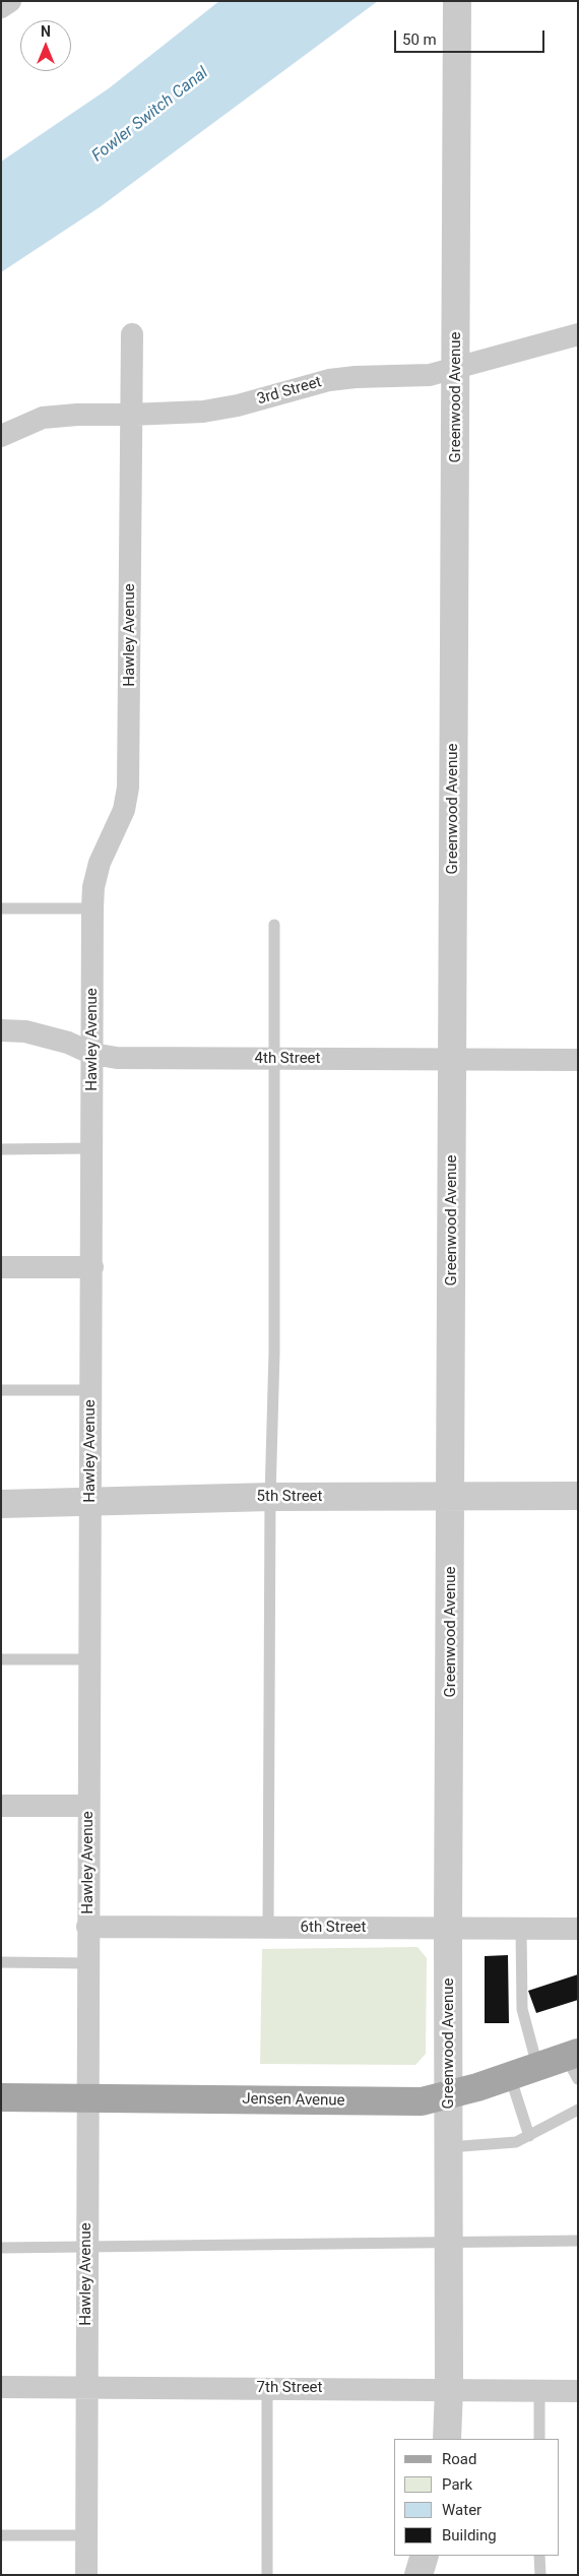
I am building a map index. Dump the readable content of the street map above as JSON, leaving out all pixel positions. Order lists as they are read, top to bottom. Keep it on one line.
{"streets":{"main road":["Jensen Avenue"],"street":["3rd Street","Greenwood Avenue","Hawley Avenue","4th Street","5th Street","6th Street","7th Street"]},"crossings":[["3rd Street","Greenwood Avenue"],["3rd Street","Hawley Avenue"],["Greenwood Avenue","4th Street"],["Greenwood Avenue","5th Street"],["Greenwood Avenue","6th Street"],["Greenwood Avenue","Jensen Avenue"],["Greenwood Avenue","7th Street"],["Hawley Avenue","4th Street"],["Hawley Avenue","5th Street"],["Hawley Avenue","6th Street"],["Hawley Avenue","Jensen Avenue"],["Hawley Avenue","7th Street"]],"water":["Fowler Switch Canal"],"legend":["Road","Park","Water","Building"],"scale_bar":"50 m","north":"top"}
